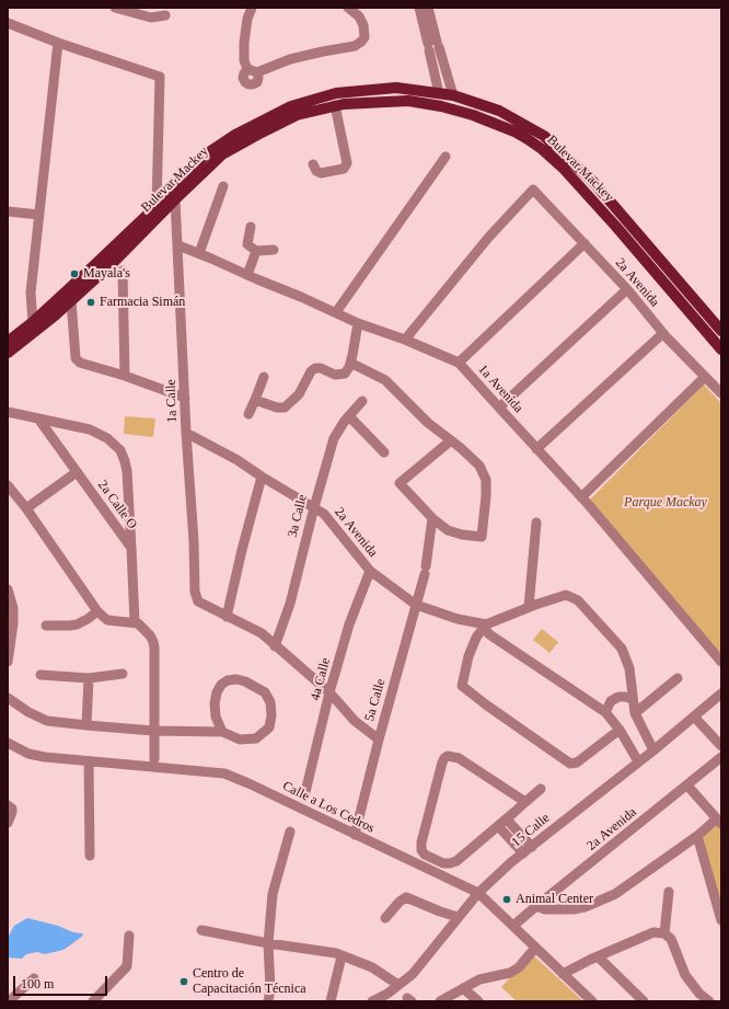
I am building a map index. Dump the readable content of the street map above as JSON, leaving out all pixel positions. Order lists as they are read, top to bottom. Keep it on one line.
{"streets":{"main road":["Bulevar Mackey"],"street":["2a Avenida","1a Avenida","1a Calle","2a Calle O","3a Calle","4a Calle","5a Calle","Calle a Los Cedros","15 Calle"]},"crossings":[["Bulevar Mackey","1a Calle"],["2a Avenida","1a Avenida"],["2a Avenida","1a Calle"],["2a Avenida","3a Calle"],["2a Avenida","4a Calle"],["2a Avenida","5a Calle"],["2a Avenida","Calle a Los Cedros"],["1a Avenida","1a Calle"],["5a Calle","Calle a Los Cedros"],["Calle a Los Cedros","15 Calle"]],"parks":["Parque Mackay"],"places":["Mayala's","Farmacia Simán","Animal Center","Centro de Capacitación Técnica"],"scale_bar":"100 m"}
